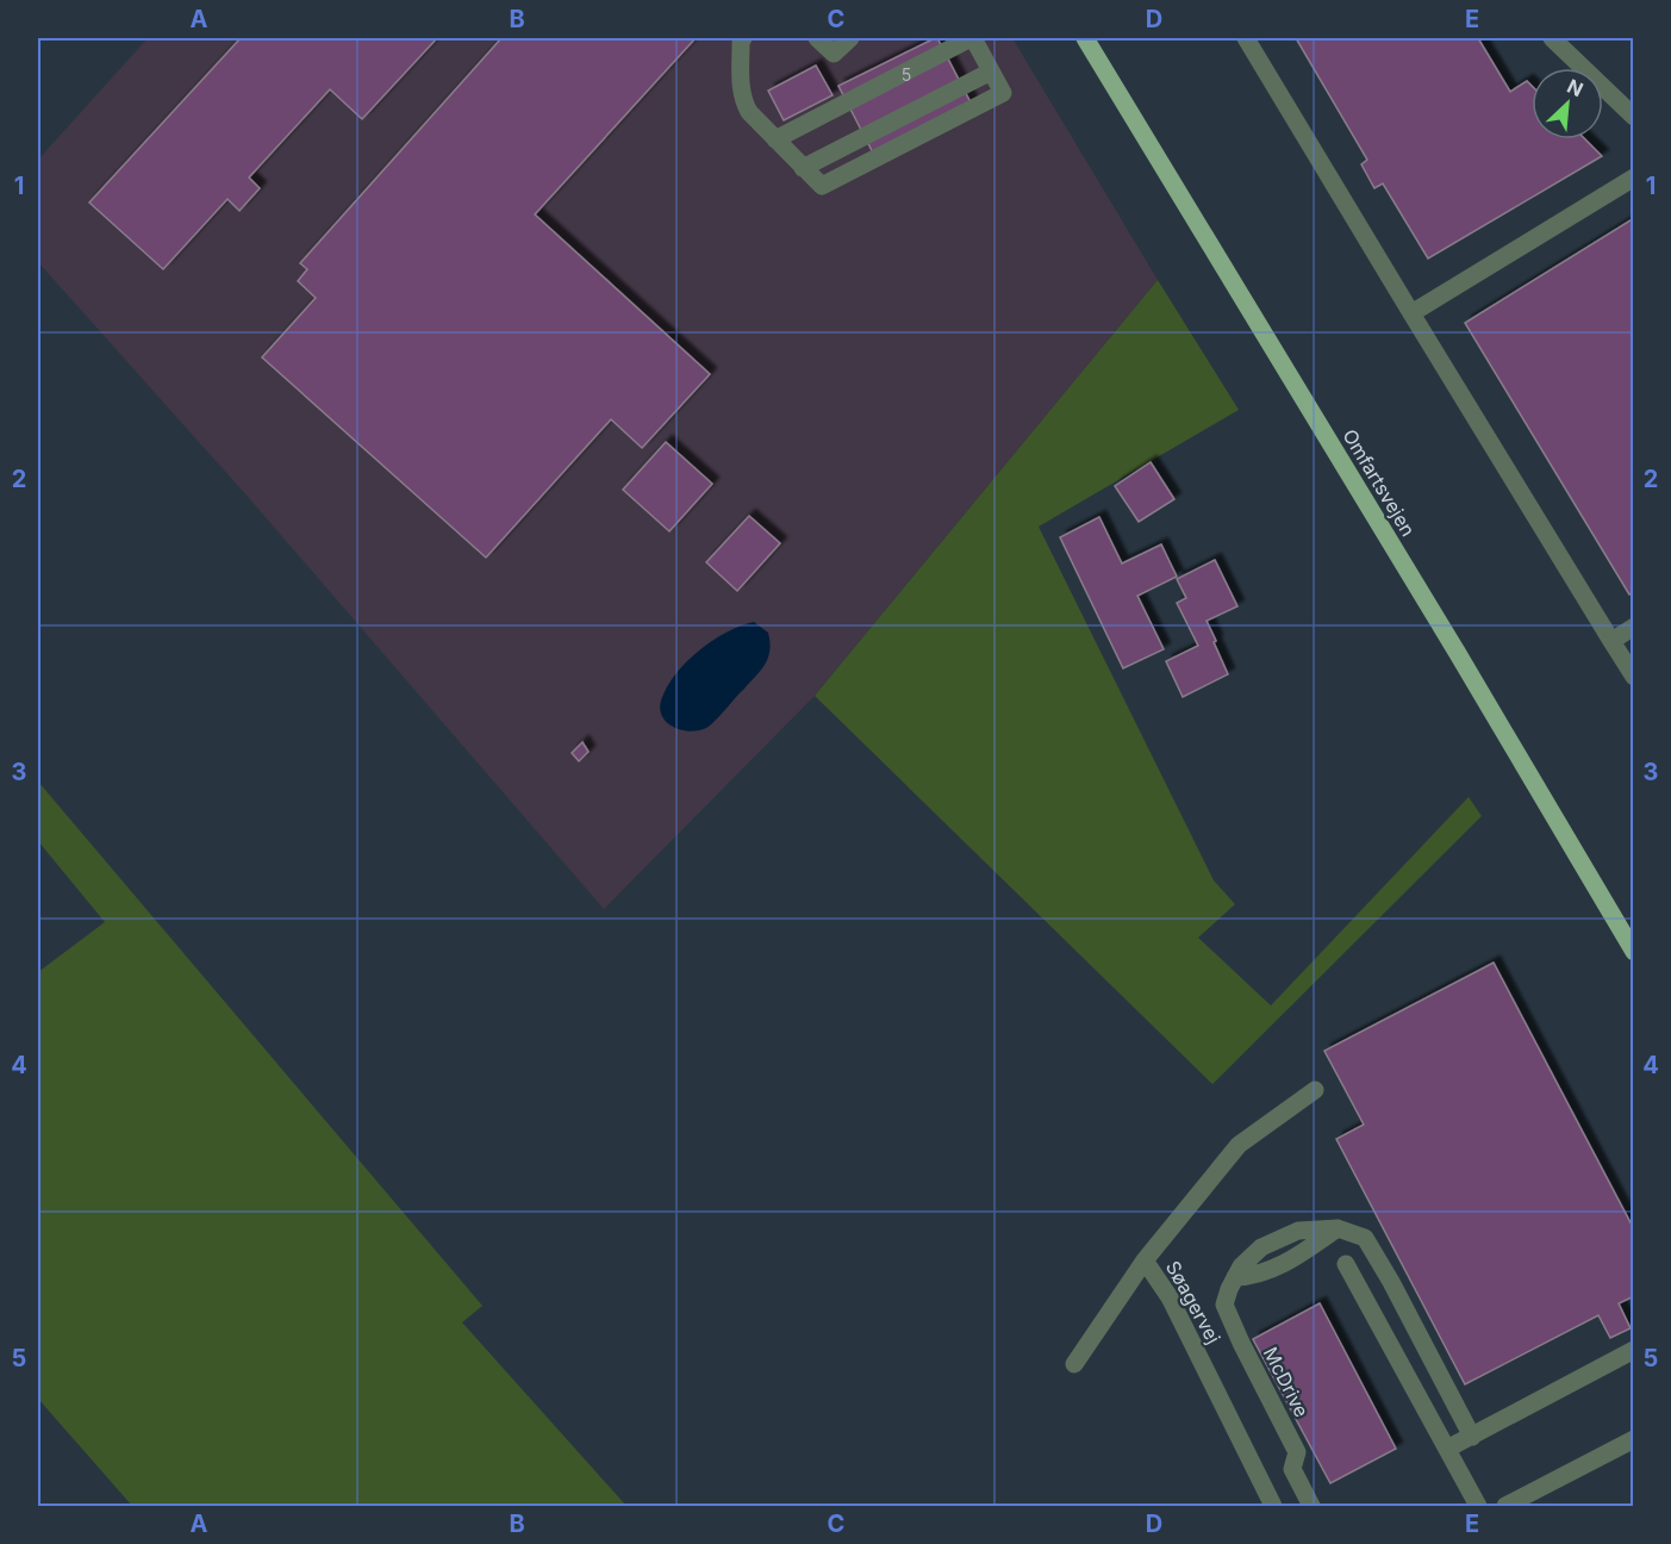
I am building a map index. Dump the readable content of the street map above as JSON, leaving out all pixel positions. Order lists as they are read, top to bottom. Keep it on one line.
{"streets":{"main road":["Omfartsvejen"],"street":["Søagervej","McDrive"]},"house_numbers":["5"],"north":"top right","grid":{"columns":["A","B","C","D","E"],"rows":["1","2","3","4","5"]}}
